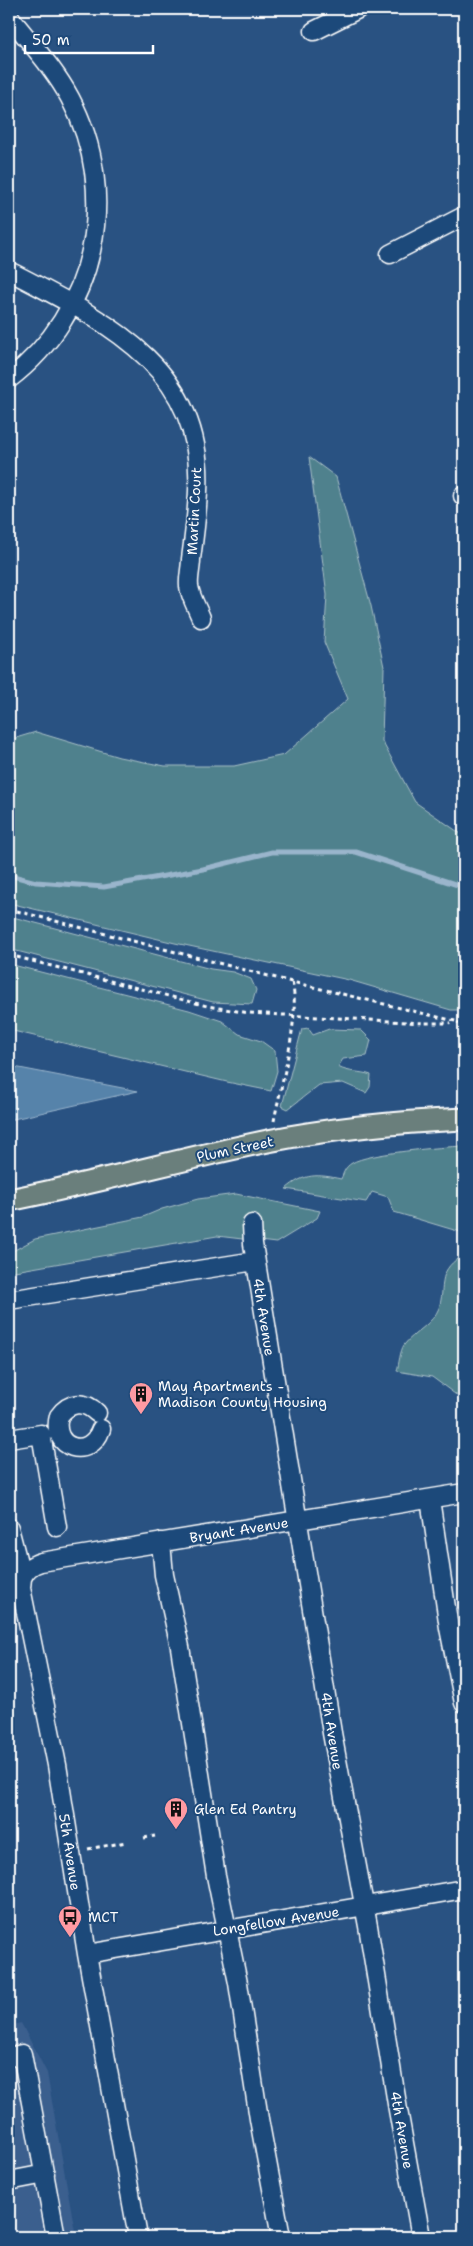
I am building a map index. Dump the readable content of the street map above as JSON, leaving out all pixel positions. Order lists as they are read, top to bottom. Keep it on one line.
{"streets":{"main road":["Plum Street"],"street":["Martin Court","4th Avenue","Bryant Avenue","5th Avenue","Longfellow Avenue"]},"crossings":[["4th Avenue","Bryant Avenue"],["4th Avenue","Longfellow Avenue"],["Bryant Avenue","5th Avenue"],["5th Avenue","Longfellow Avenue"]],"places":{"building":["May Apartments - Madison County Housing","Glen Ed Pantry"],"bus stop":["MCT"]},"scale_bar":"50 m"}
